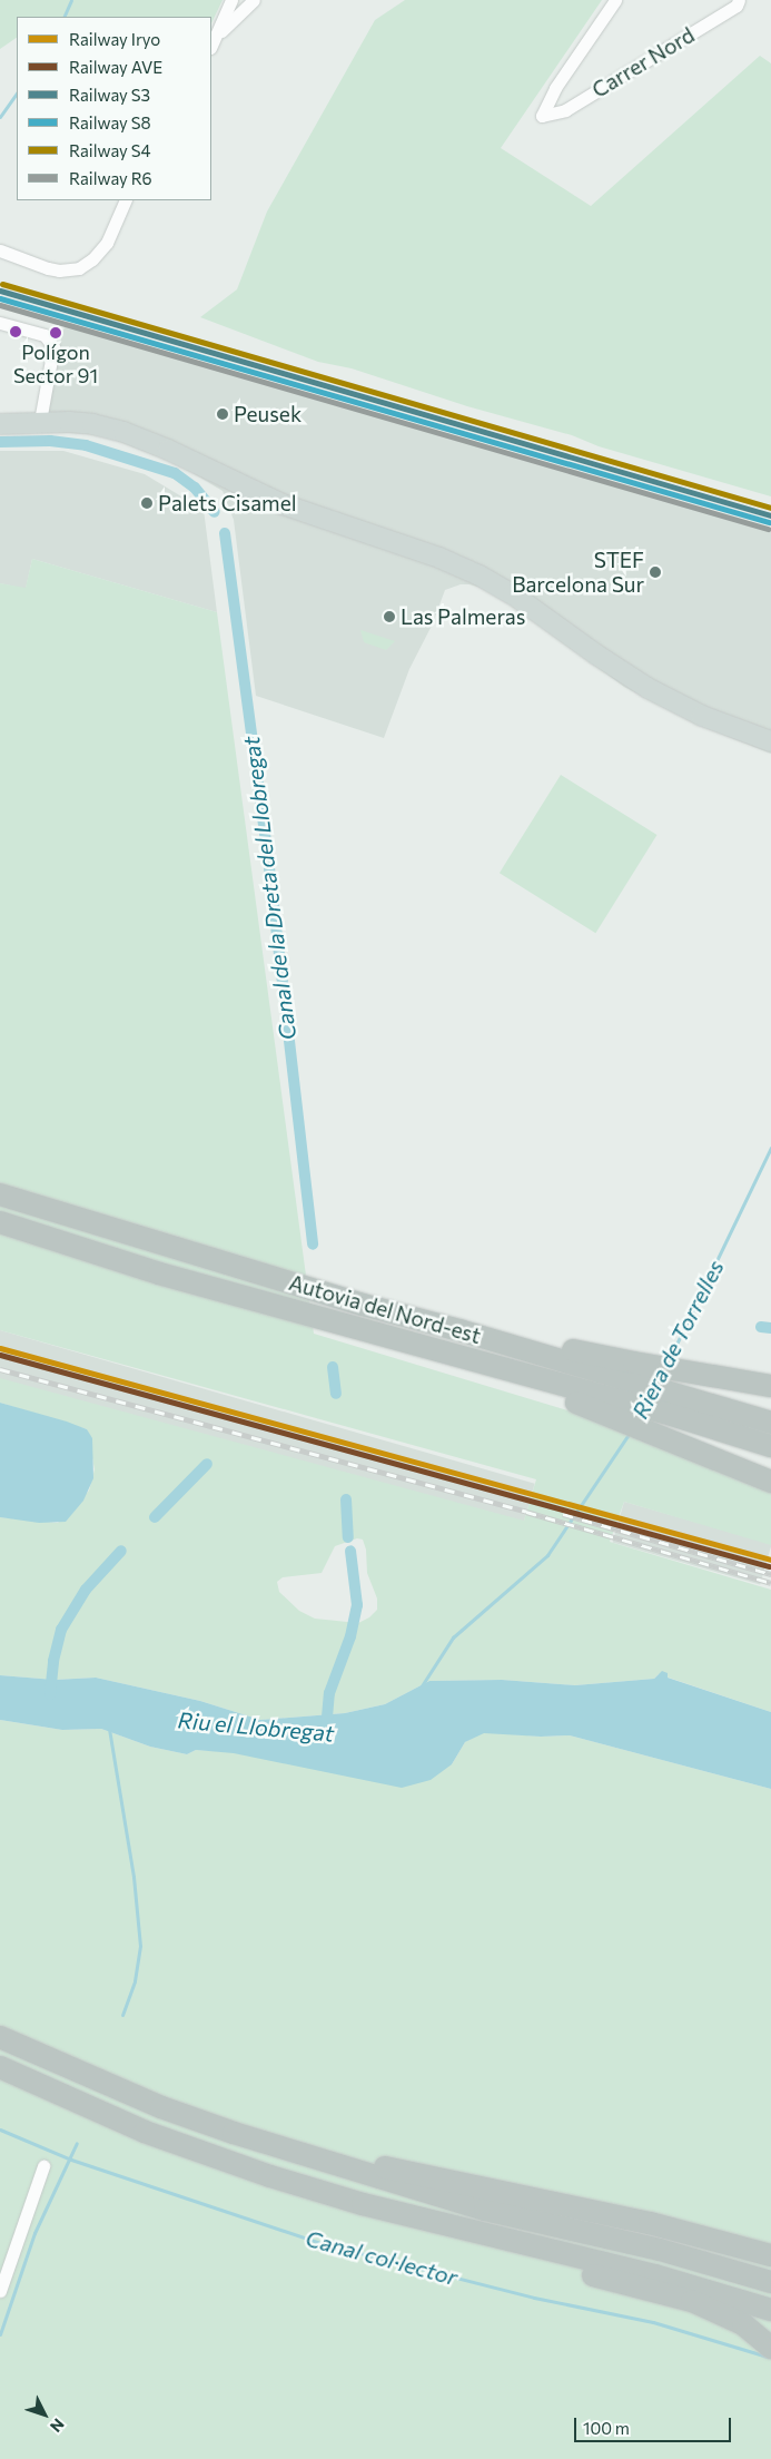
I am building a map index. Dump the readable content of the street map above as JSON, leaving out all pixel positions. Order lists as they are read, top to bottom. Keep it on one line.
{"streets":{"highway":["Autovia del Nord-est"],"street":["Carrer Nord"]},"water":["Canal de la Dreta del Llobregat","Riera de Torrelles","Riu el Llobregat","Canal col·lector"],"places":["Polígon Sector 91","Peusek","Palets Cisamel","STEF Barcelona Sur","Las Palmeras"],"lines":["rail line S4","rail line S3","rail line S8","rail line R6","rail line Iryo","rail line AVE"],"legend":["Railway Iryo","Railway AVE","Railway S3","Railway S8","Railway S4","Railway R6"],"scale_bar":"100 m","north":"bottom right"}
